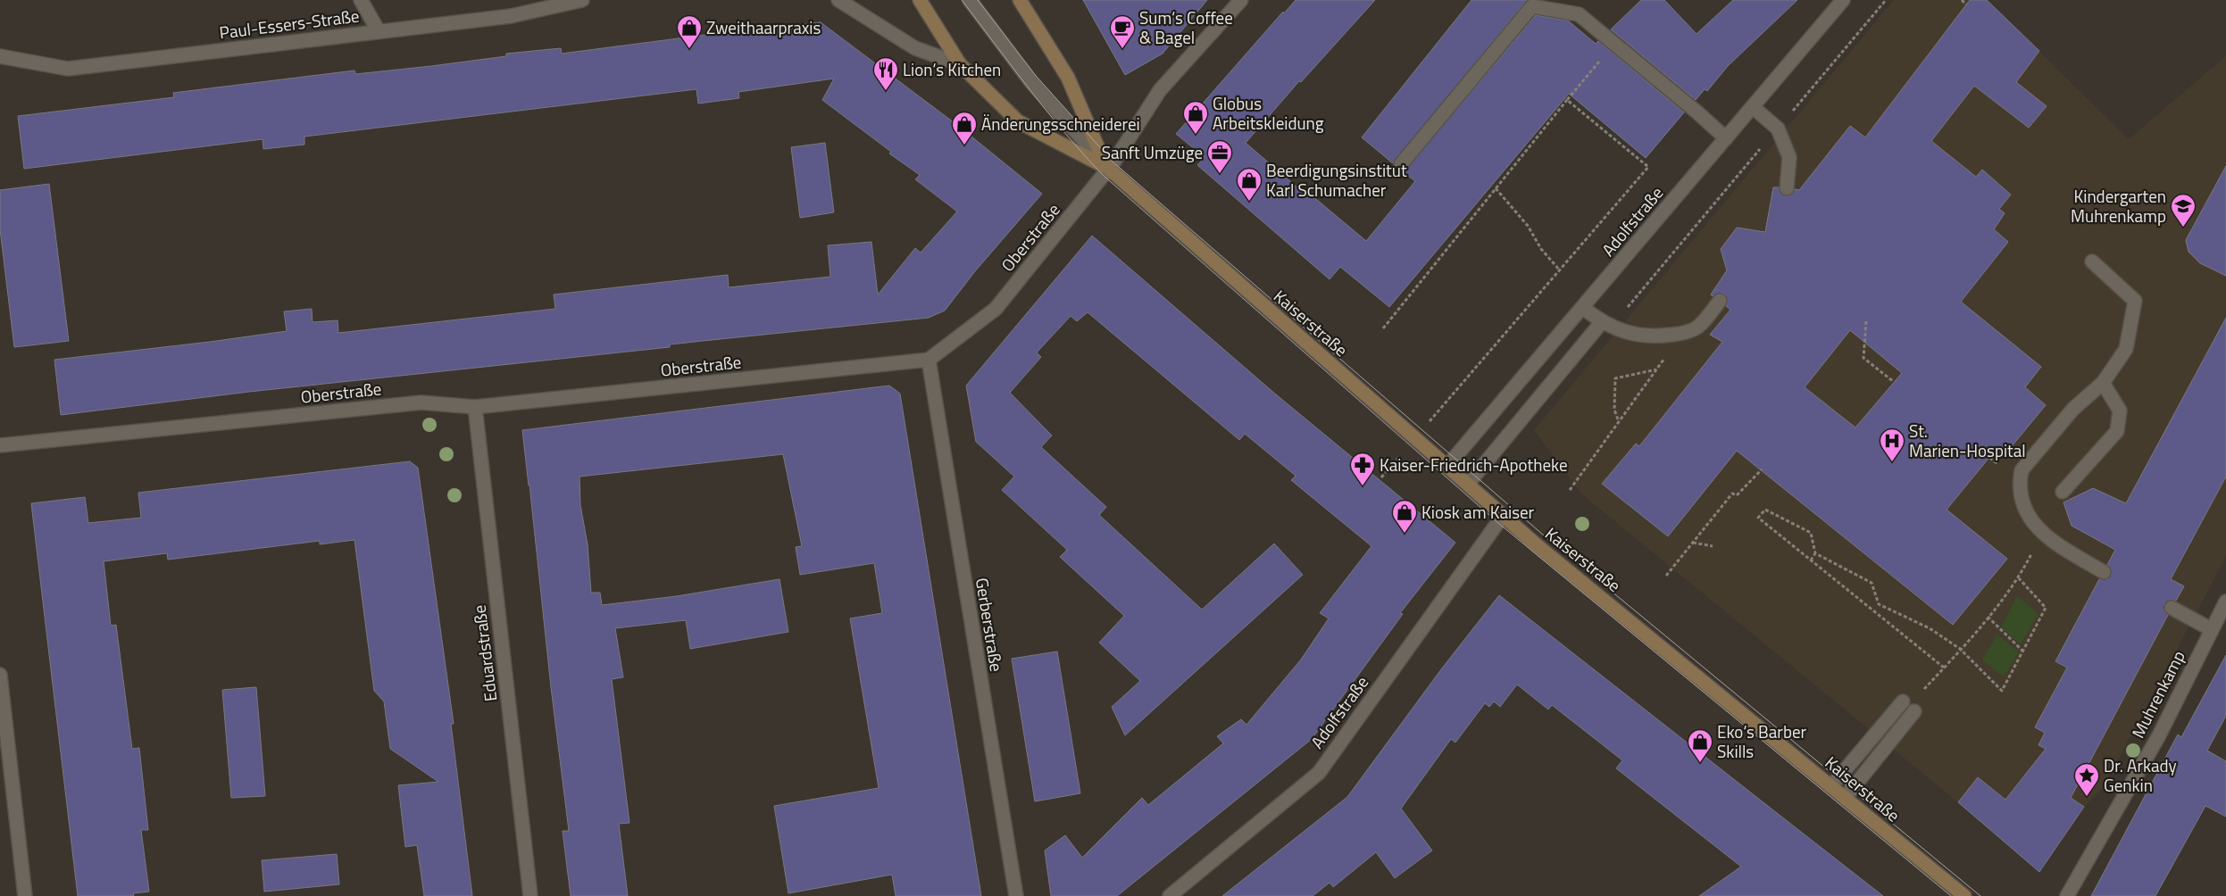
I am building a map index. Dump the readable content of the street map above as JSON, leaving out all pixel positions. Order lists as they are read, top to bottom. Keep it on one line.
{"streets":{"main road":["Kaiserstraße"],"street":["Paul-Essers-Straße","Adolfstraße","Oberstraße","Gerberstraße","Eduardstraße","Muhrenkamp"]},"crossings":[["Adolfstraße","Kaiserstraße"],["Oberstraße","Kaiserstraße"],["Oberstraße","Gerberstraße"],["Oberstraße","Eduardstraße"]],"places":{"shop":["Zweithaarpraxis","Globus Arbeitskleidung","Änderungsschneiderei","Beerdigungsinstitut Karl Schumacher","Kiosk am Kaiser","Eko‘s Barber Skills"],"cafe":["Sum‘s Coffee & Bagel"],"restaurant":["Lion‘s Kitchen"],"office":["Sanft Umzüge"],"school or university":["Kindergarten Muhrenkamp"],"hospital":["St. Marien-Hospital"],"pharmacy":["Kaiser-Friedrich-Apotheke"],"place":["Dr. Arkady Genkin"]}}
